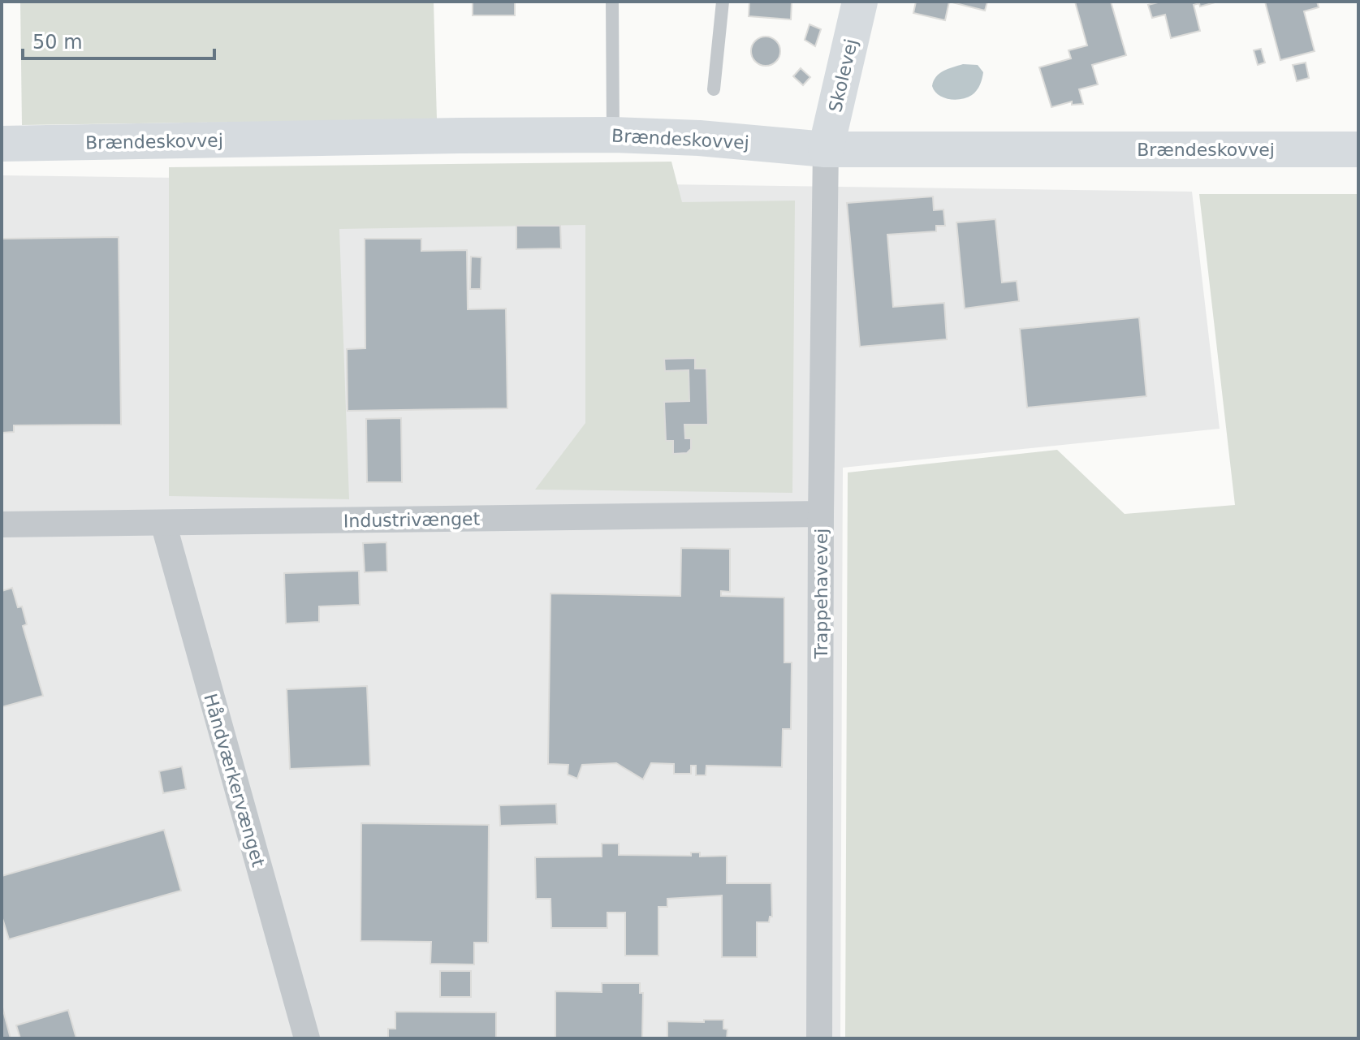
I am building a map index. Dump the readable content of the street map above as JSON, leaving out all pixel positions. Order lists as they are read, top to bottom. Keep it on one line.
{"streets":{"street":["Skolevej","Brændeskovvej","Industrivænget","Trappehavevej","Håndværkervænget"]},"crossings":[["Skolevej","Brændeskovvej"],["Skolevej","Trappehavevej"],["Brændeskovvej","Trappehavevej"],["Industrivænget","Trappehavevej"],["Industrivænget","Håndværkervænget"]],"scale_bar":"50 m"}
